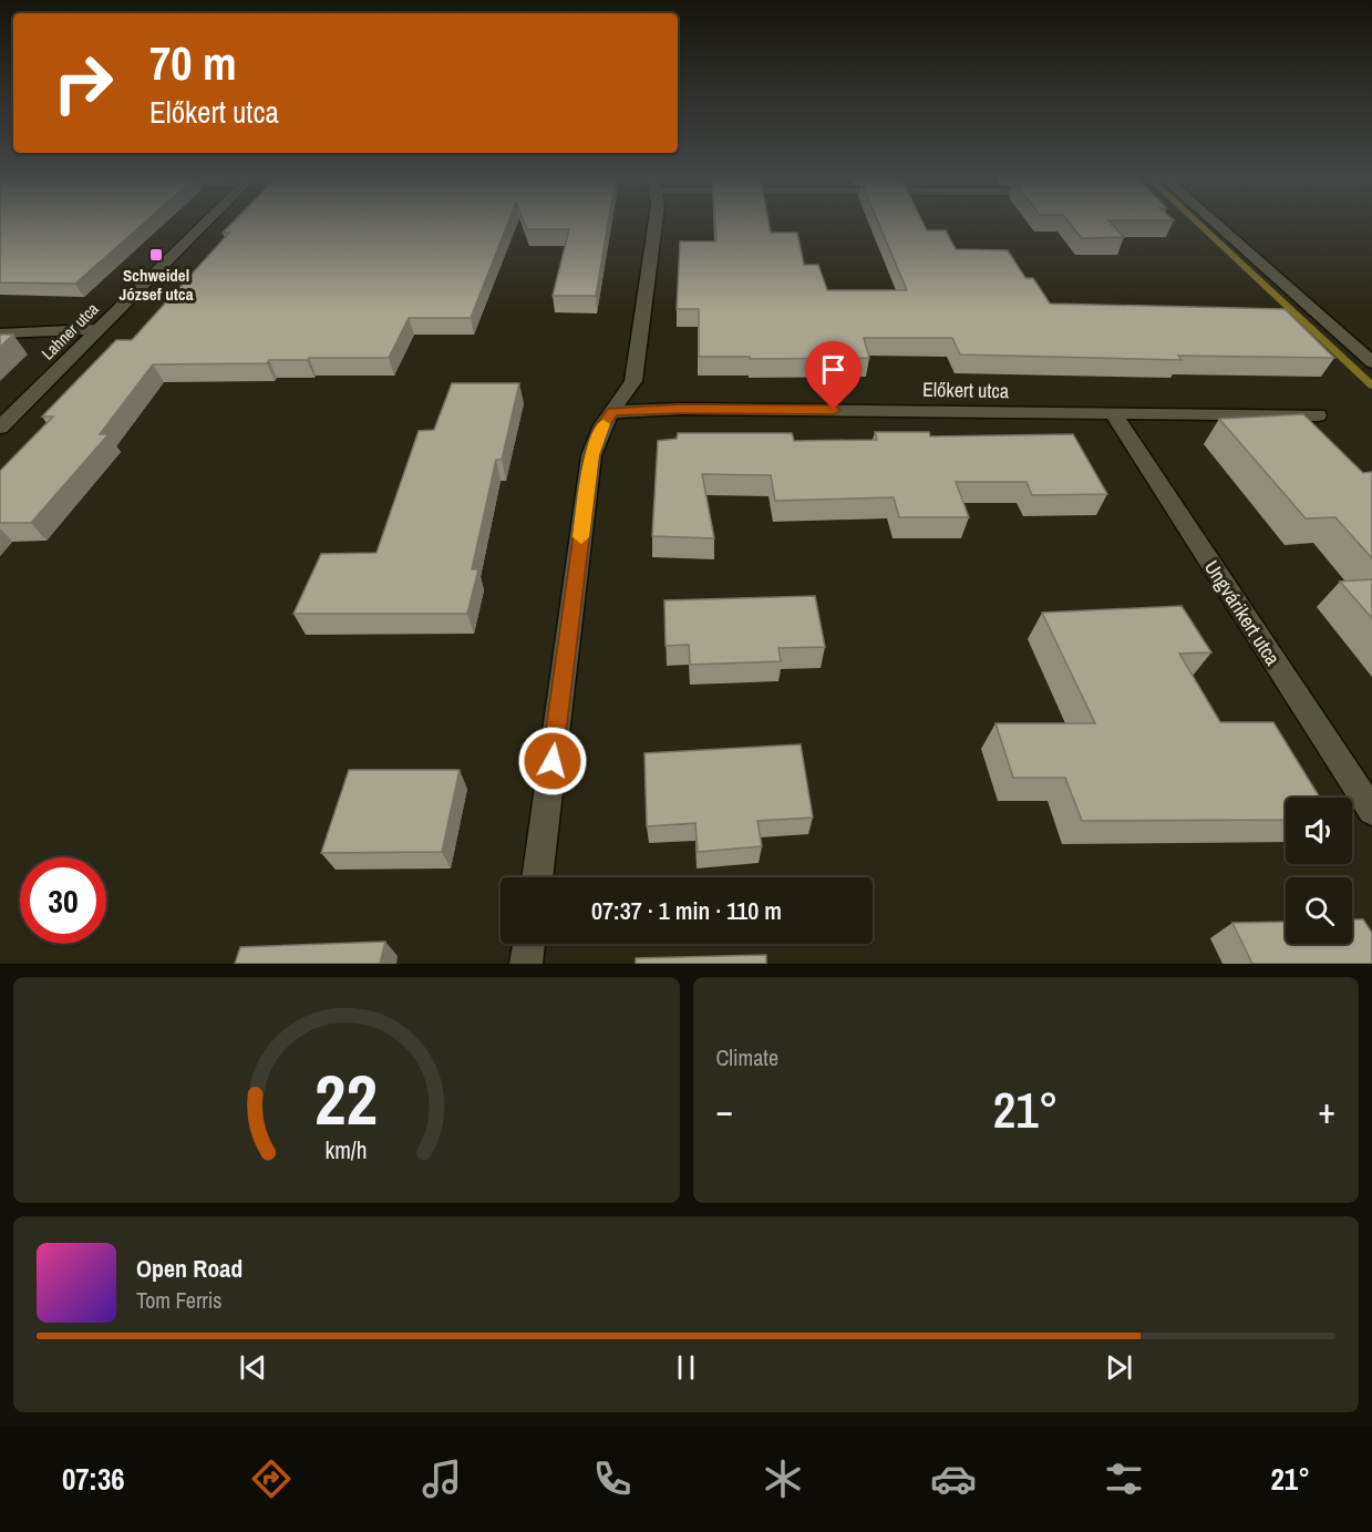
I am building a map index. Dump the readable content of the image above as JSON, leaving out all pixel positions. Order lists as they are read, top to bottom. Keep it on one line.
{"streets":{"street":["Lahner utca","Előkert utca","Ungvárikert utca"]},"crossings":[["Előkert utca","Ungvárikert utca"]],"places":{"transit":["Schweidel József utca"]},"page":{"turn":["70 m","Előkert utca"],"limit":"30","trip":"07:37 · 1 min · 110 m","tile":"Climate","heat":["−","21°","+"],"song":["Open Road","Tom Ferris"],"tabs":["07:36","21°"],"gauge":["22","km/h"]}}
